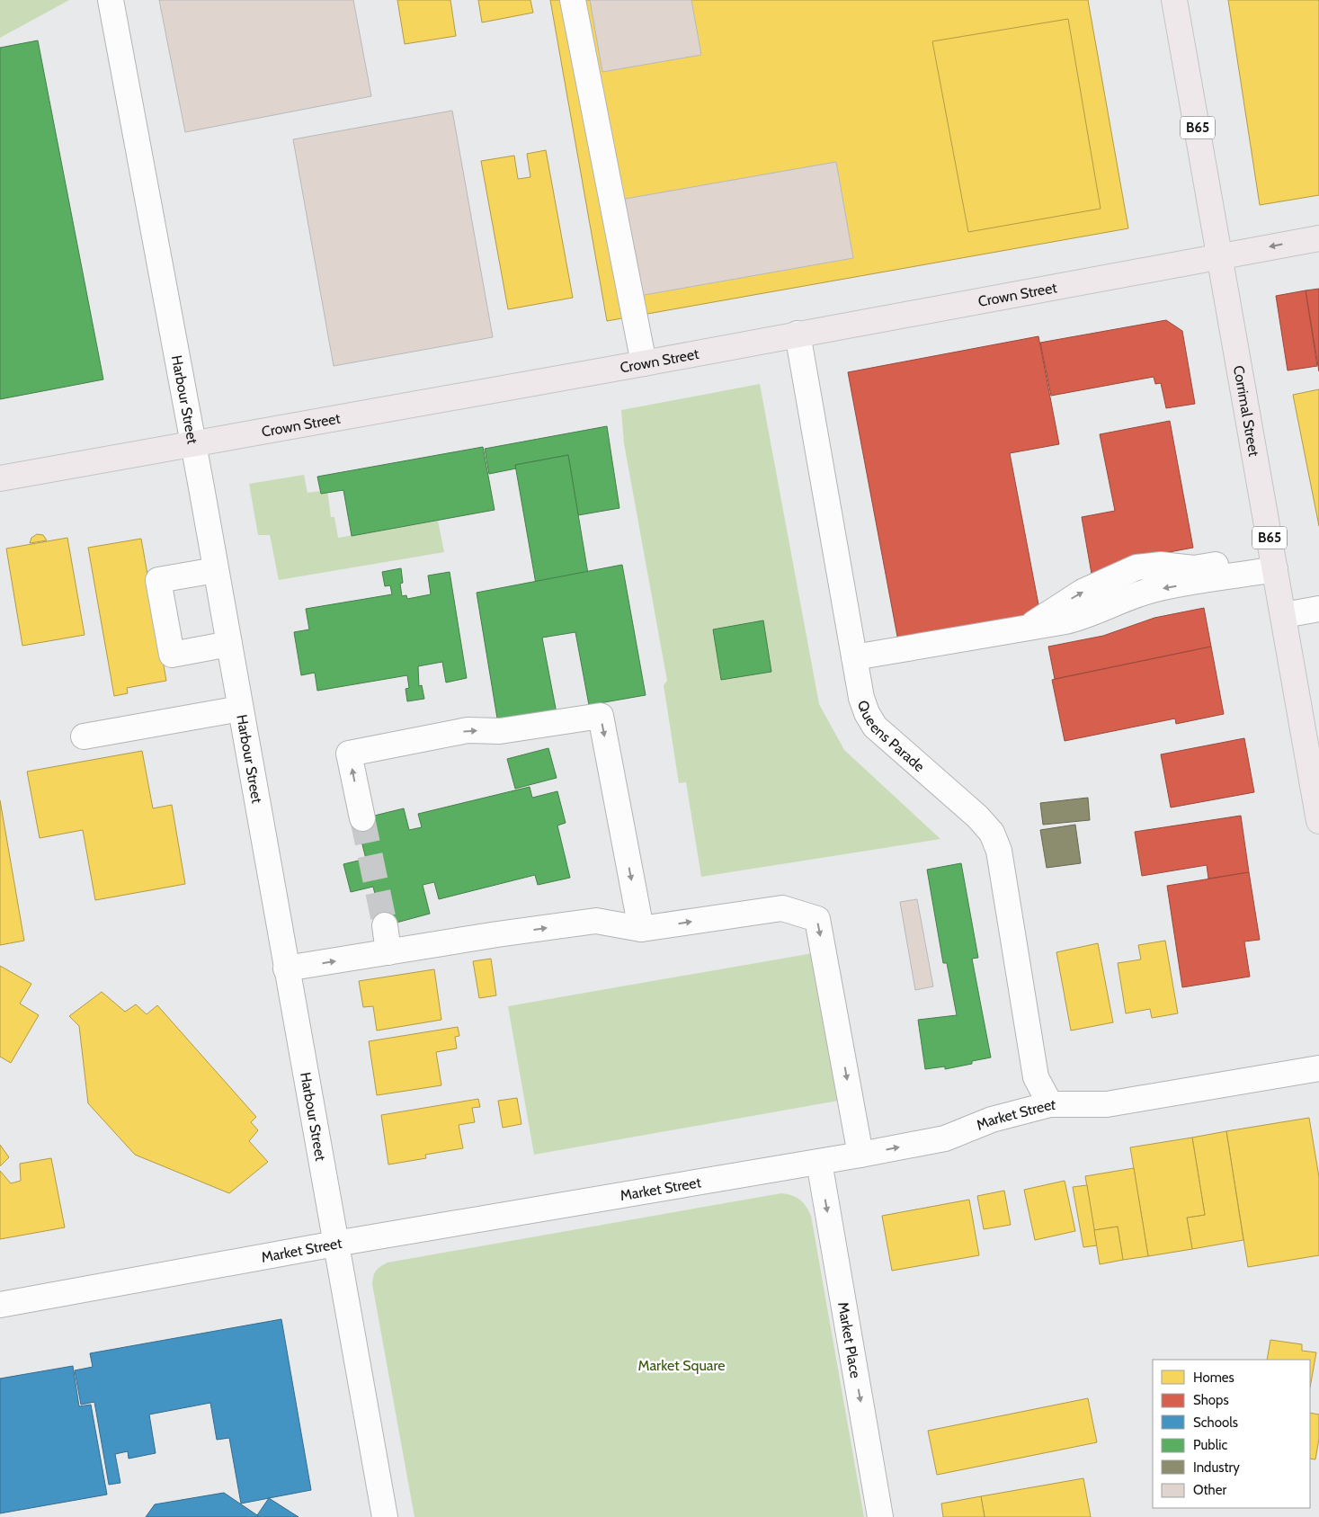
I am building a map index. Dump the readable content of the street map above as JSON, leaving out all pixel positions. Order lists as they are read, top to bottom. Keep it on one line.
{"streets":{"main road":["B65","Crown Street","Corrimal Street"],"street":["Harbour Street","Queens Parade","Market Street","Market Place"]},"crossings":[["Crown Street","Harbour Street"],["Crown Street","Corrimal Street"],["Crown Street","Queens Parade"],["Harbour Street","Market Street"],["Queens Parade","Market Street"],["Market Street","Market Place"]],"one_way":["Market Place"],"parks":["Market Square"],"legend":["Homes","Shops","Schools","Public","Industry","Other"]}
